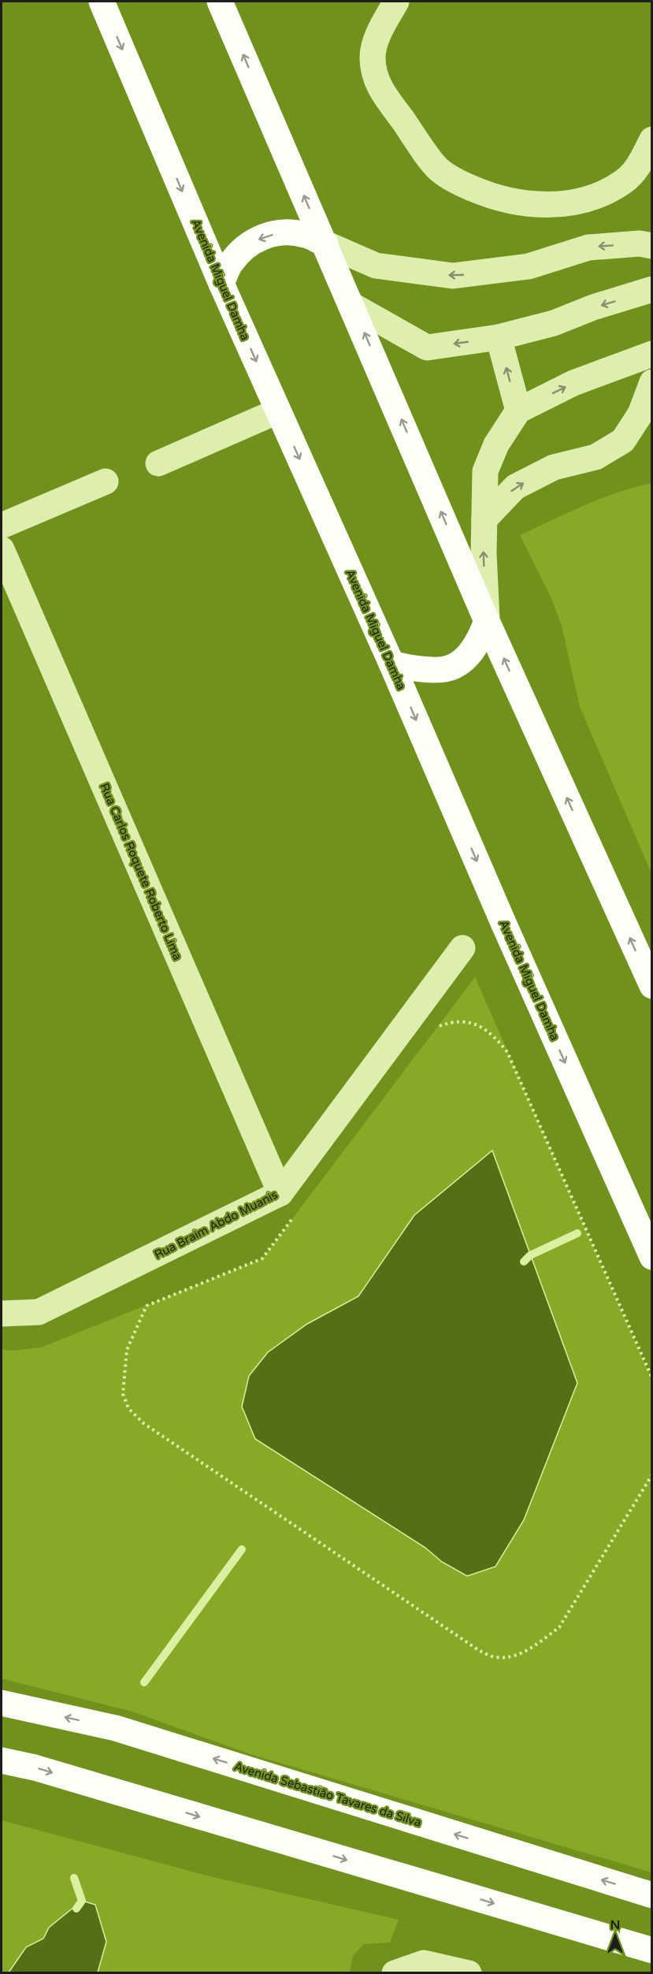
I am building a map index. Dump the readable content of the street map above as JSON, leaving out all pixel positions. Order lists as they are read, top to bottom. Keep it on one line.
{"streets":{"main road":["Avenida Miguel Damha","Avenida Sebastião Tavares da Silva"],"street":["Rua Carlos Roquete Roberto Lima","Rua Braim Abdo Muanis"]},"crossings":[["Rua Carlos Roquete Roberto Lima","Rua Braim Abdo Muanis"]],"north":"top"}
